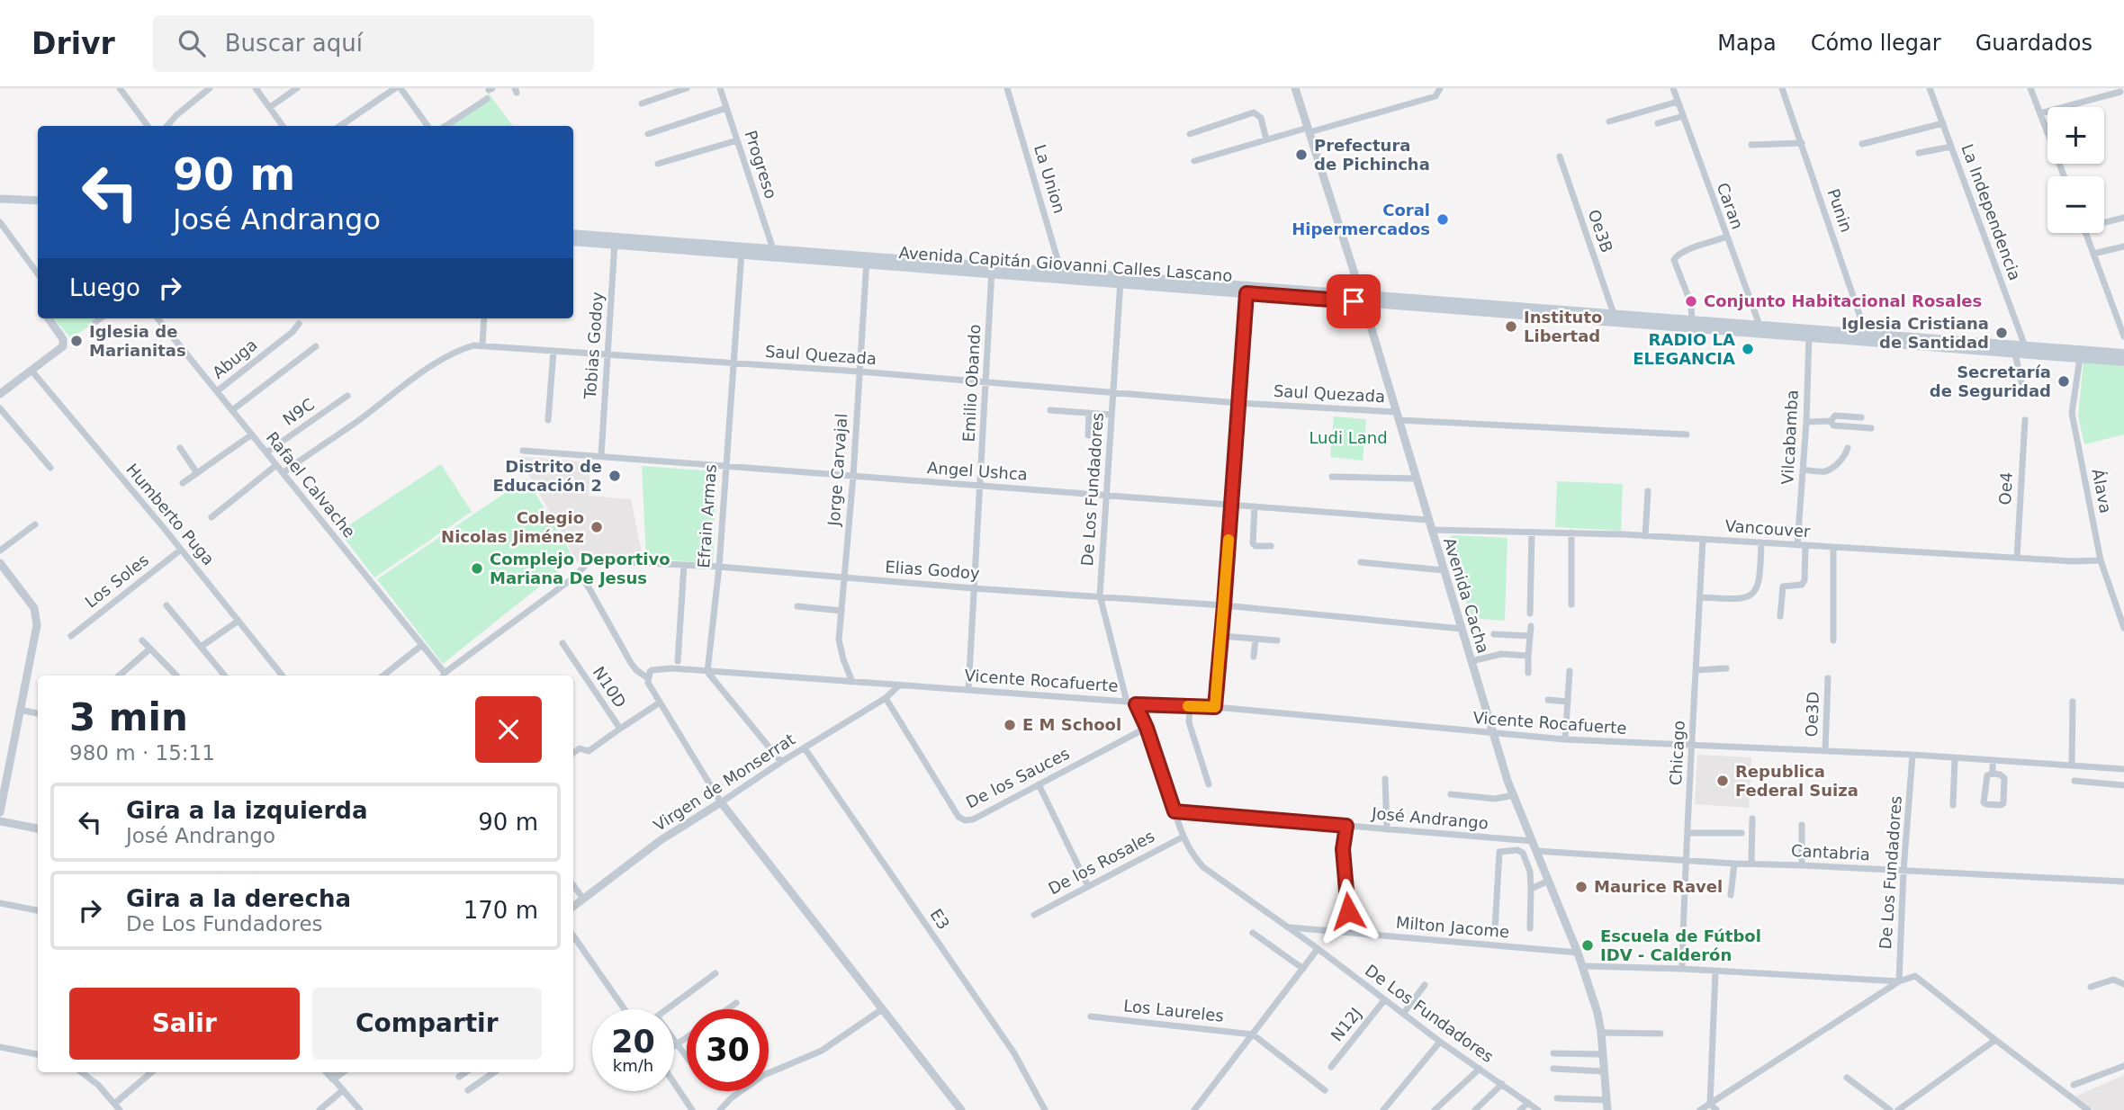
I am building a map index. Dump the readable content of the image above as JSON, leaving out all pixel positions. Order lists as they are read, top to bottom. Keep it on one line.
{"streets":{"street":["Progreso","La Union","Caran","Punin","La Independencia","Oe3B","Tobias Godoy","Saul Quezada","Abuga","Emilio Obando","N9C","Vilcabamba","Jorge Carvajal","Angel Ushca","Rafael Calvache","Oe4","De Los Fundadores","Álava","Humberto Puga","Efrain Armas","Vancouver","Elias Godoy","Los Soles","Avenida Cacha","Vicente Rocafuerte","N10D","Oe3D","Chicago","De los Sauces","Virgen de Monserrat","José Andrango","Cantabria","De los Rosales","E3","Milton Jacome","Los Laureles","N12J"]},"crossings":[["Tobias Godoy","Saul Quezada"],["Tobias Godoy","Angel Ushca"],["Saul Quezada","Emilio Obando"],["Saul Quezada","Jorge Carvajal"],["Saul Quezada","Rafael Calvache"],["Saul Quezada","De Los Fundadores"],["Saul Quezada","Efrain Armas"],["Saul Quezada","Avenida Cacha"],["Abuga","Rafael Calvache"],["Emilio Obando","Angel Ushca"],["Emilio Obando","Elias Godoy"],["Emilio Obando","Vicente Rocafuerte"],["N9C","Rafael Calvache"],["Vilcabamba","Vancouver"],["Jorge Carvajal","Angel Ushca"],["Jorge Carvajal","Elias Godoy"],["Jorge Carvajal","Vicente Rocafuerte"],["Angel Ushca","De Los Fundadores"],["Angel Ushca","Efrain Armas"],["Angel Ushca","Avenida Cacha"],["Rafael Calvache","Elias Godoy"],["Oe4","Vancouver"],["De Los Fundadores","Elias Godoy"],["De Los Fundadores","Vicente Rocafuerte"],["De Los Fundadores","De los Sauces"],["De Los Fundadores","José Andrango"],["De Los Fundadores","Cantabria"],["De Los Fundadores","De los Rosales"],["De Los Fundadores","Milton Jacome"],["De Los Fundadores","N12J"],["Álava","Vancouver"],["Humberto Puga","Los Soles"],["Efrain Armas","Elias Godoy"],["Efrain Armas","Vicente Rocafuerte"],["Vancouver","Avenida Cacha"],["Vancouver","Chicago"],["Elias Godoy","Avenida Cacha"],["Avenida Cacha","Vicente Rocafuerte"],["Avenida Cacha","José Andrango"],["Avenida Cacha","Cantabria"],["Avenida Cacha","Milton Jacome"],["Vicente Rocafuerte","Oe3D"],["Vicente Rocafuerte","Chicago"],["Vicente Rocafuerte","Virgen de Monserrat"],["Chicago","Cantabria"],["De los Sauces","Virgen de Monserrat"],["Virgen de Monserrat","E3"]],"parks":["Ludi Land"],"places":["Prefectura de Pichincha","Coral Hipermercados","Conjunto Habitacional Rosales","Instituto Libertad","Iglesia Cristiana de Santidad","Iglesia de Marianitas","RADIO LA ELEGANCIA","Secretaría de Seguridad","Distrito de Educación 2","Colegio Nicolas Jiménez","Complejo Deportivo Mariana De Jesus","E M School","Republica Federal Suiza","Maurice Ravel","Escuela de Fútbol IDV - Calderón"],"page":{"header":"Drivr","search":"Buscar aquí","nav":["Mapa","Cómo llegar","Guardados"],"map_buttons":["+","−"],"turn":["90 m","José Andrango"],"then":"Luego","heading":["3 min","980 m · 15:11"],"list":[{"name":"Gira a la izquierda","note":"José Andrango","value":"90 m"},{"name":"Gira a la derecha","note":"De Los Fundadores","value":"170 m"}],"buttons":["Salir","Compartir"],"speed":"20 km/h","limit":"30"}}
